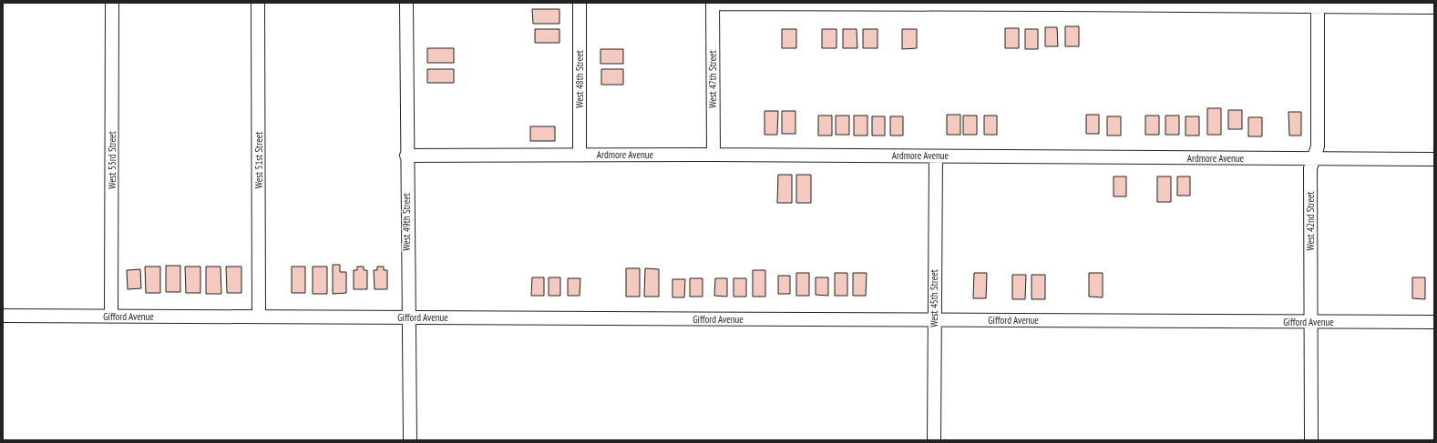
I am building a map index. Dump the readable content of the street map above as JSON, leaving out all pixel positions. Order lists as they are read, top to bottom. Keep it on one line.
{"streets":{"street":["West 48th Street","West 47th Street","Ardmore Avenue","West 53rd Street","West 51st Street","West 42nd Street","West 49th Street","West 45th Street","Gifford Avenue"]},"crossings":[["West 48th Street","Ardmore Avenue"],["West 47th Street","Ardmore Avenue"],["Ardmore Avenue","West 42nd Street"],["Ardmore Avenue","West 49th Street"],["Ardmore Avenue","West 45th Street"],["West 53rd Street","Gifford Avenue"],["West 51st Street","Gifford Avenue"],["West 42nd Street","Gifford Avenue"],["West 49th Street","Gifford Avenue"],["West 45th Street","Gifford Avenue"]]}
